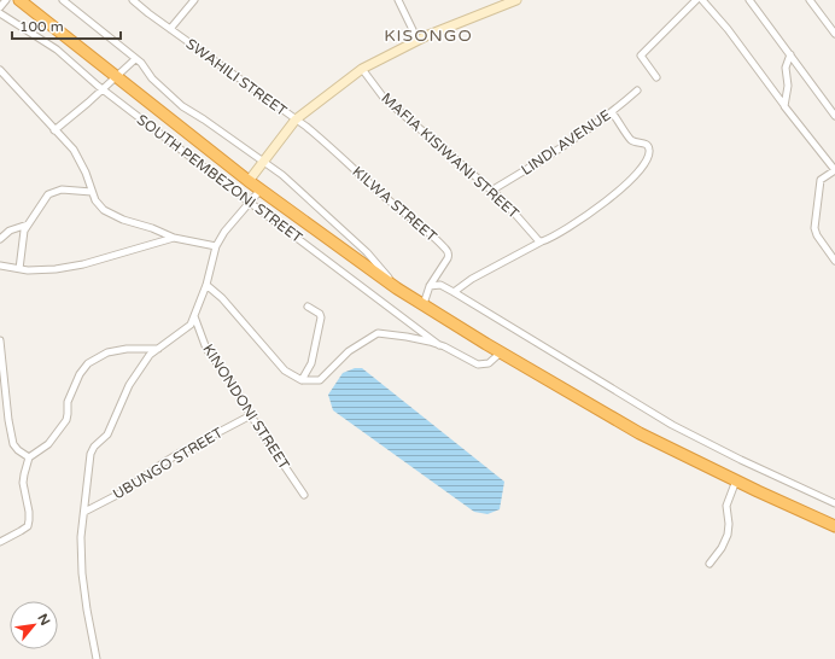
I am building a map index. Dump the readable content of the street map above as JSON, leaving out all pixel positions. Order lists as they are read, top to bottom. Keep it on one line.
{"streets":{"street":["SWAHILI STREET","LINDI AVENUE","MAFIA KISIWANI STREET","SOUTH PEMBEZONI STREET","KILWA STREET","KINONDONI STREET","UBUNGO STREET"]},"crossings":[["SWAHILI STREET","KILWA STREET"],["LINDI AVENUE","MAFIA KISIWANI STREET"],["KINONDONI STREET","UBUNGO STREET"]],"districts":["KISONGO"],"scale_bar":"100 m","north":"top right"}
